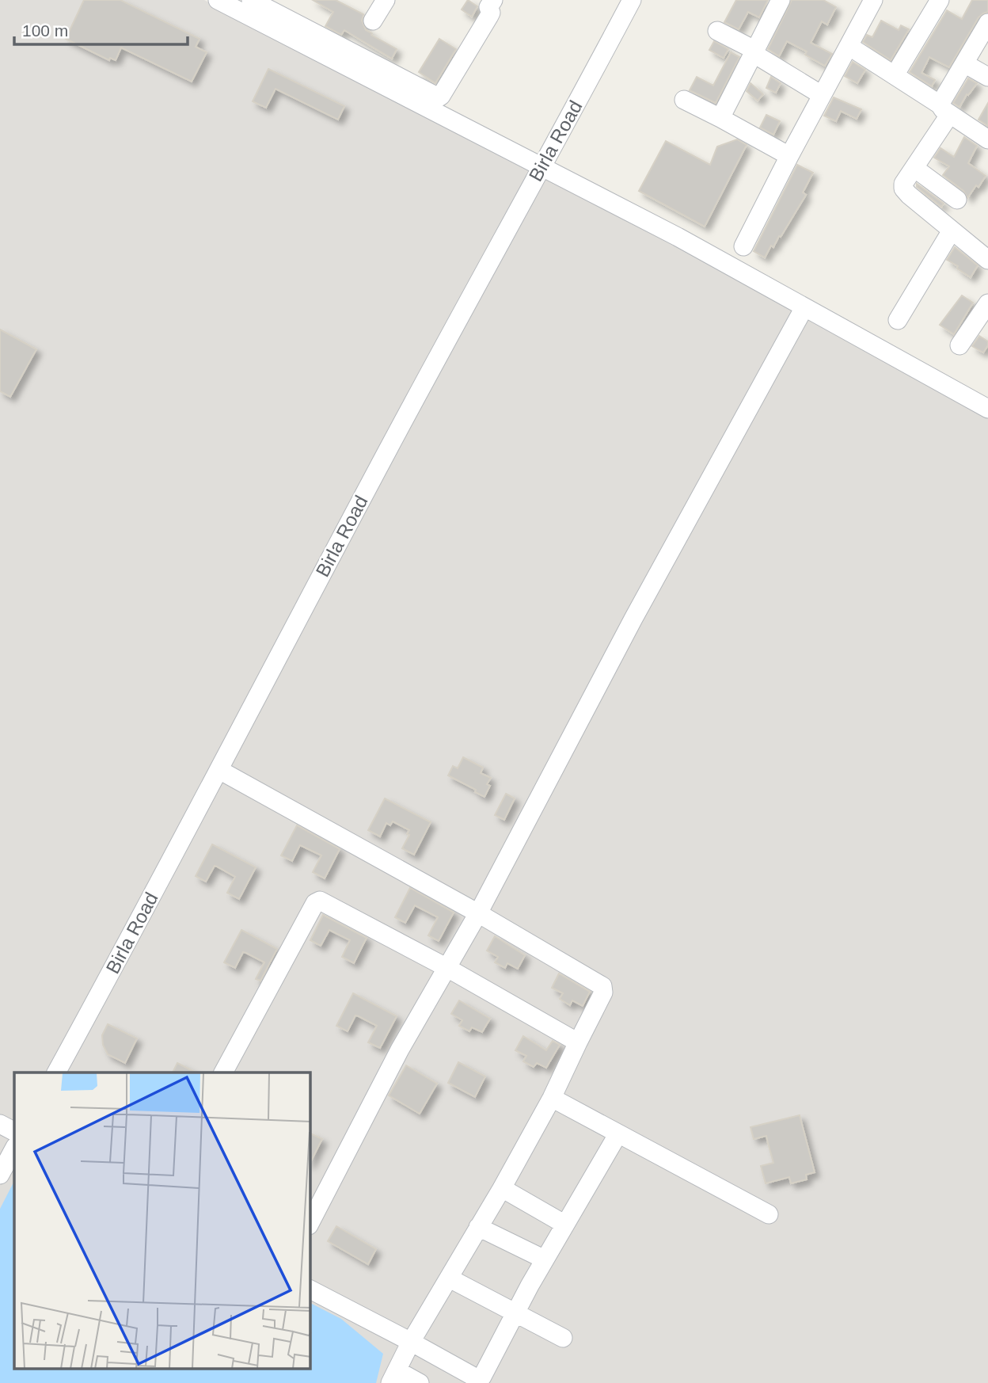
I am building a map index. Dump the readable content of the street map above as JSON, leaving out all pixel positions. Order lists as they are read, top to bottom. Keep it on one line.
{"streets":{"street":["Birla Road"]},"scale_bar":"100 m"}
